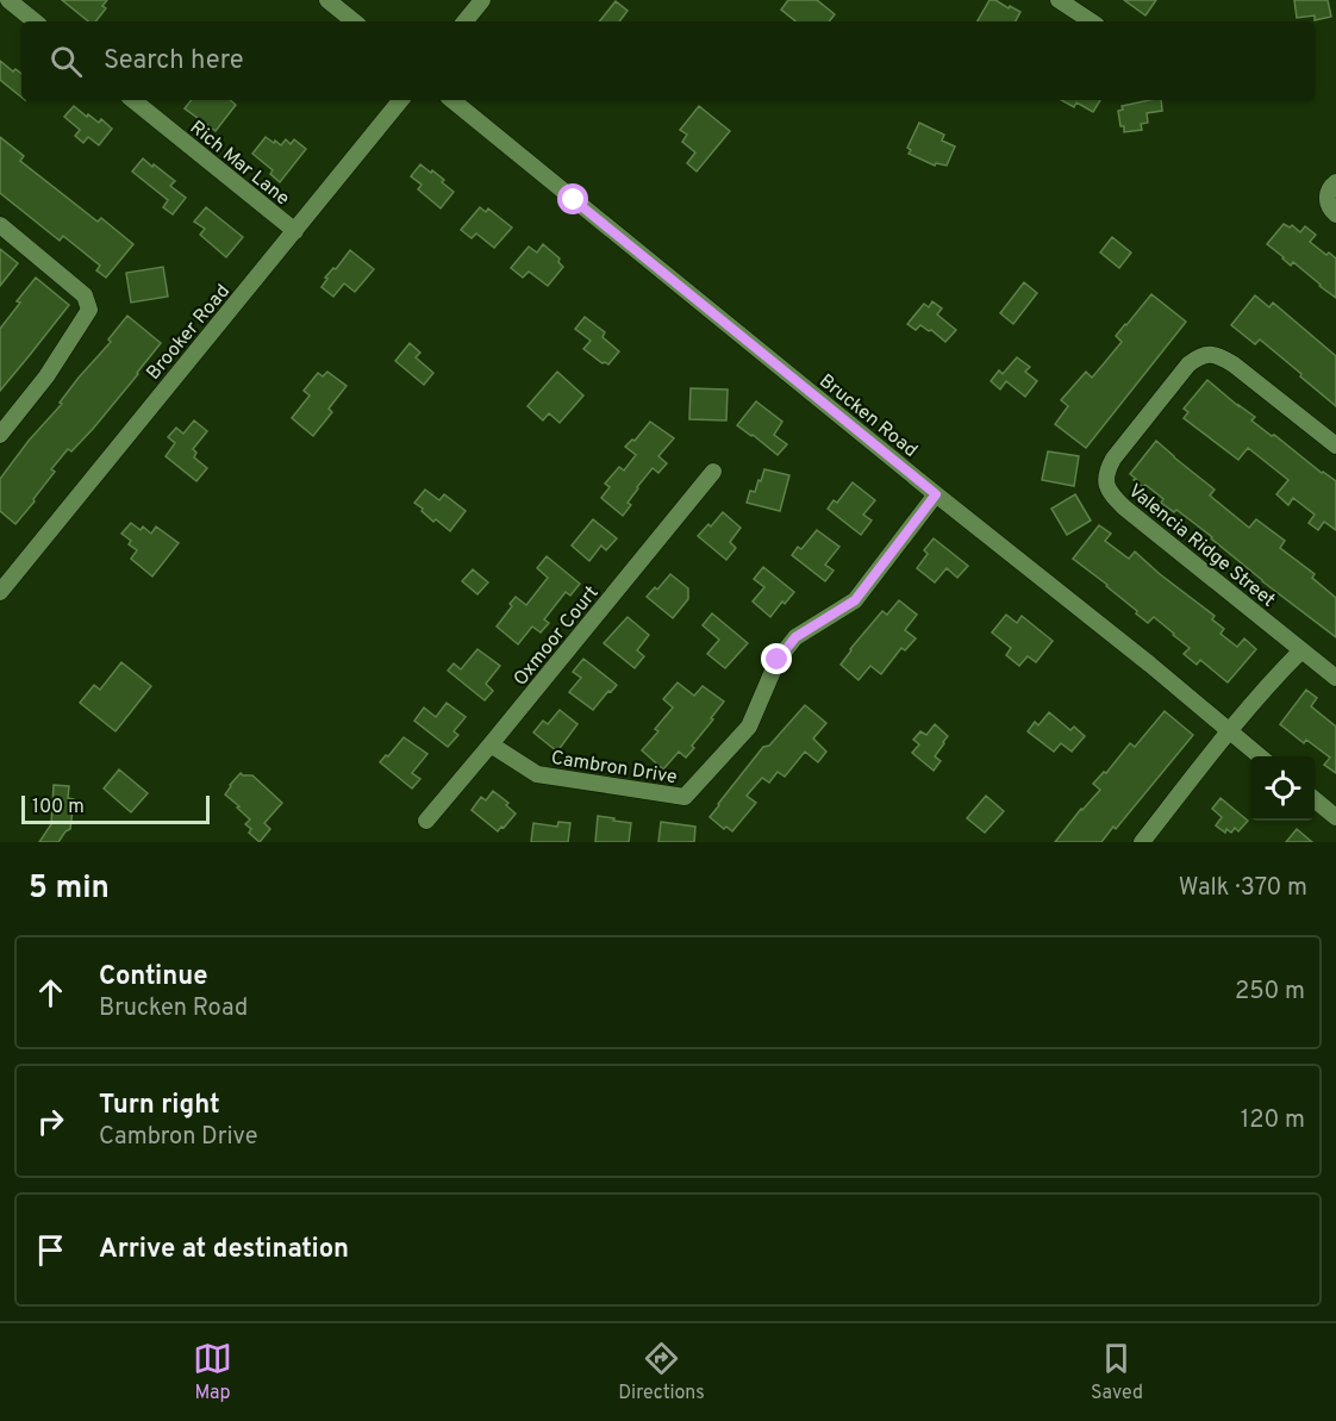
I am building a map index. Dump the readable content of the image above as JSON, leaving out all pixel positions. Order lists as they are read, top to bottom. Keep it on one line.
{"streets":{"street":["Rich Mar Lane","Brooker Road","Brucken Road","Valencia Ridge Street","Oxmoor Court","Cambron Drive"]},"crossings":[["Rich Mar Lane","Brooker Road"],["Brucken Road","Cambron Drive"],["Oxmoor Court","Cambron Drive"]],"scale_bar":"100 m","page":{"search":"Search here","scale":"100 m","heading":["5 min","Walk · 370 m"],"list":[["Continue","Brucken Road","250 m"],["Turn right","Cambron Drive","120 m"],"Arrive at destination"],"nav":["Map","Directions","Saved"]}}
